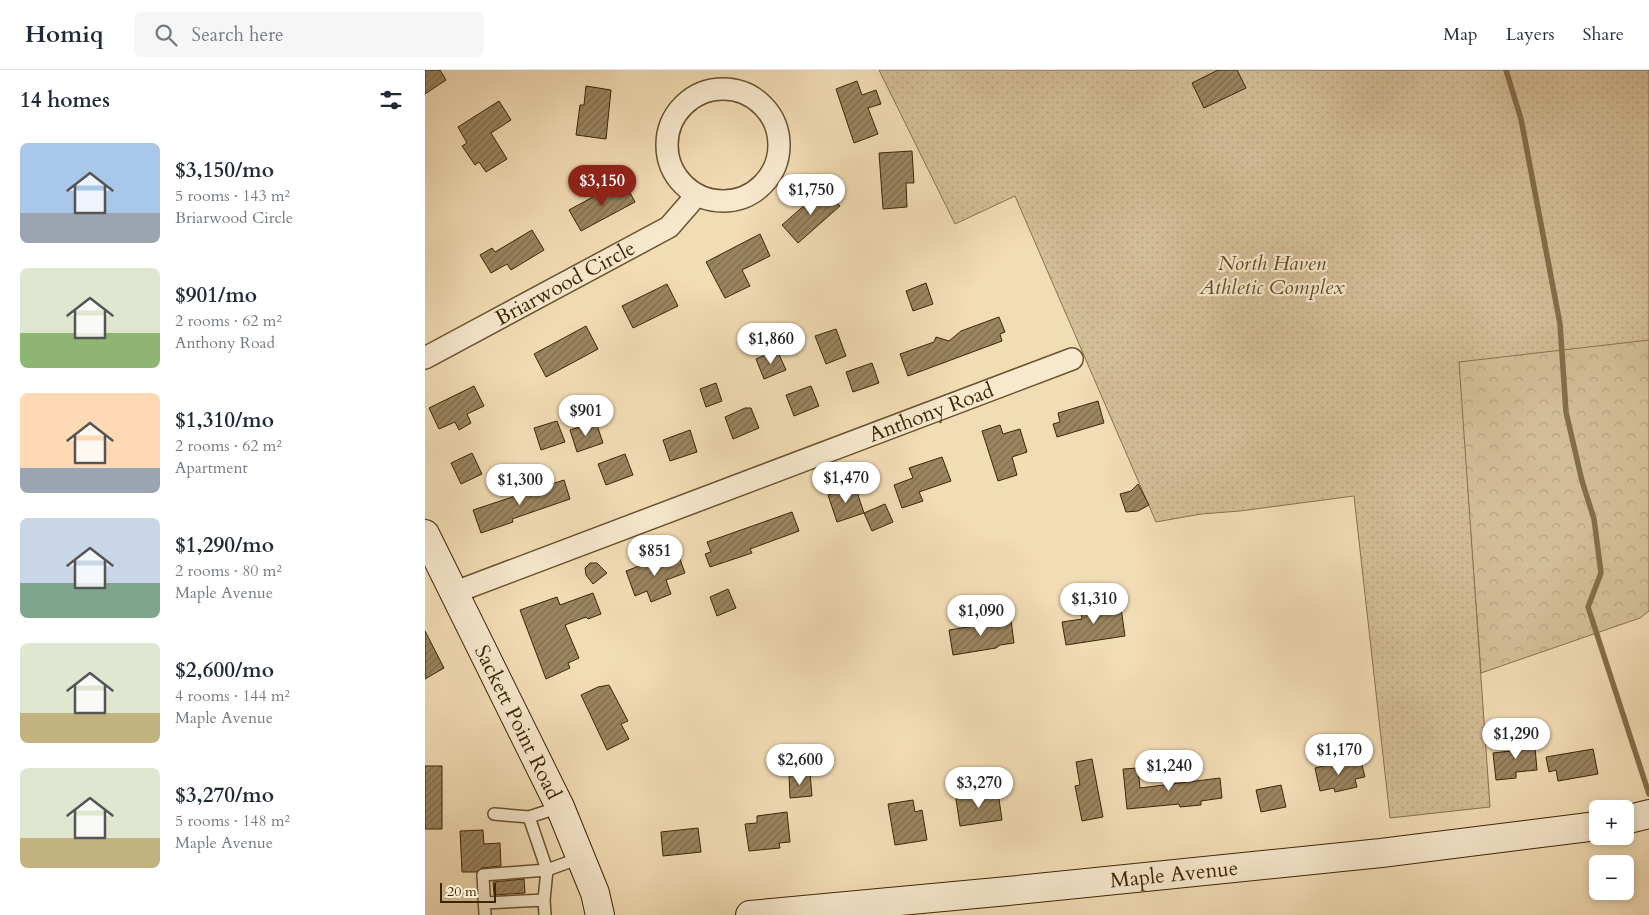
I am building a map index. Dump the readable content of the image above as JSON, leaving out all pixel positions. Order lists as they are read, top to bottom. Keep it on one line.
{"streets":{"main road":["Sackett Point Road","Maple Avenue"],"street":["Briarwood Circle","Anthony Road"]},"crossings":[["Anthony Road","Sackett Point Road"]],"parks":["North Haven Athletic Complex"],"scale_bar":"20 m","page":{"header":"Homiq","search":"Search here","nav":["Map","Layers","Share"],"heading":"14 homes","list":[{"name":"$3,150/mo","note":"5 rooms · 143 m² · Briarwood Circle"},{"name":"$901/mo","note":"2 rooms · 62 m² · Anthony Road"},{"name":"$1,310/mo","note":"2 rooms · 62 m² · Apartment"},{"name":"$1,290/mo","note":"2 rooms · 80 m² · Maple Avenue"},{"name":"$2,600/mo","note":"4 rooms · 144 m² · Maple Avenue"},{"name":"$3,270/mo","note":"5 rooms · 148 m² · Maple Avenue"}],"price":["$3,150","$1,750","$1,860","$901","$1,470","$1,300","$851","$1,310","$1,090","$1,290","$1,170","$2,600","$1,240","$3,270"],"map_buttons":["+","−"],"scale":"20 m"}}
